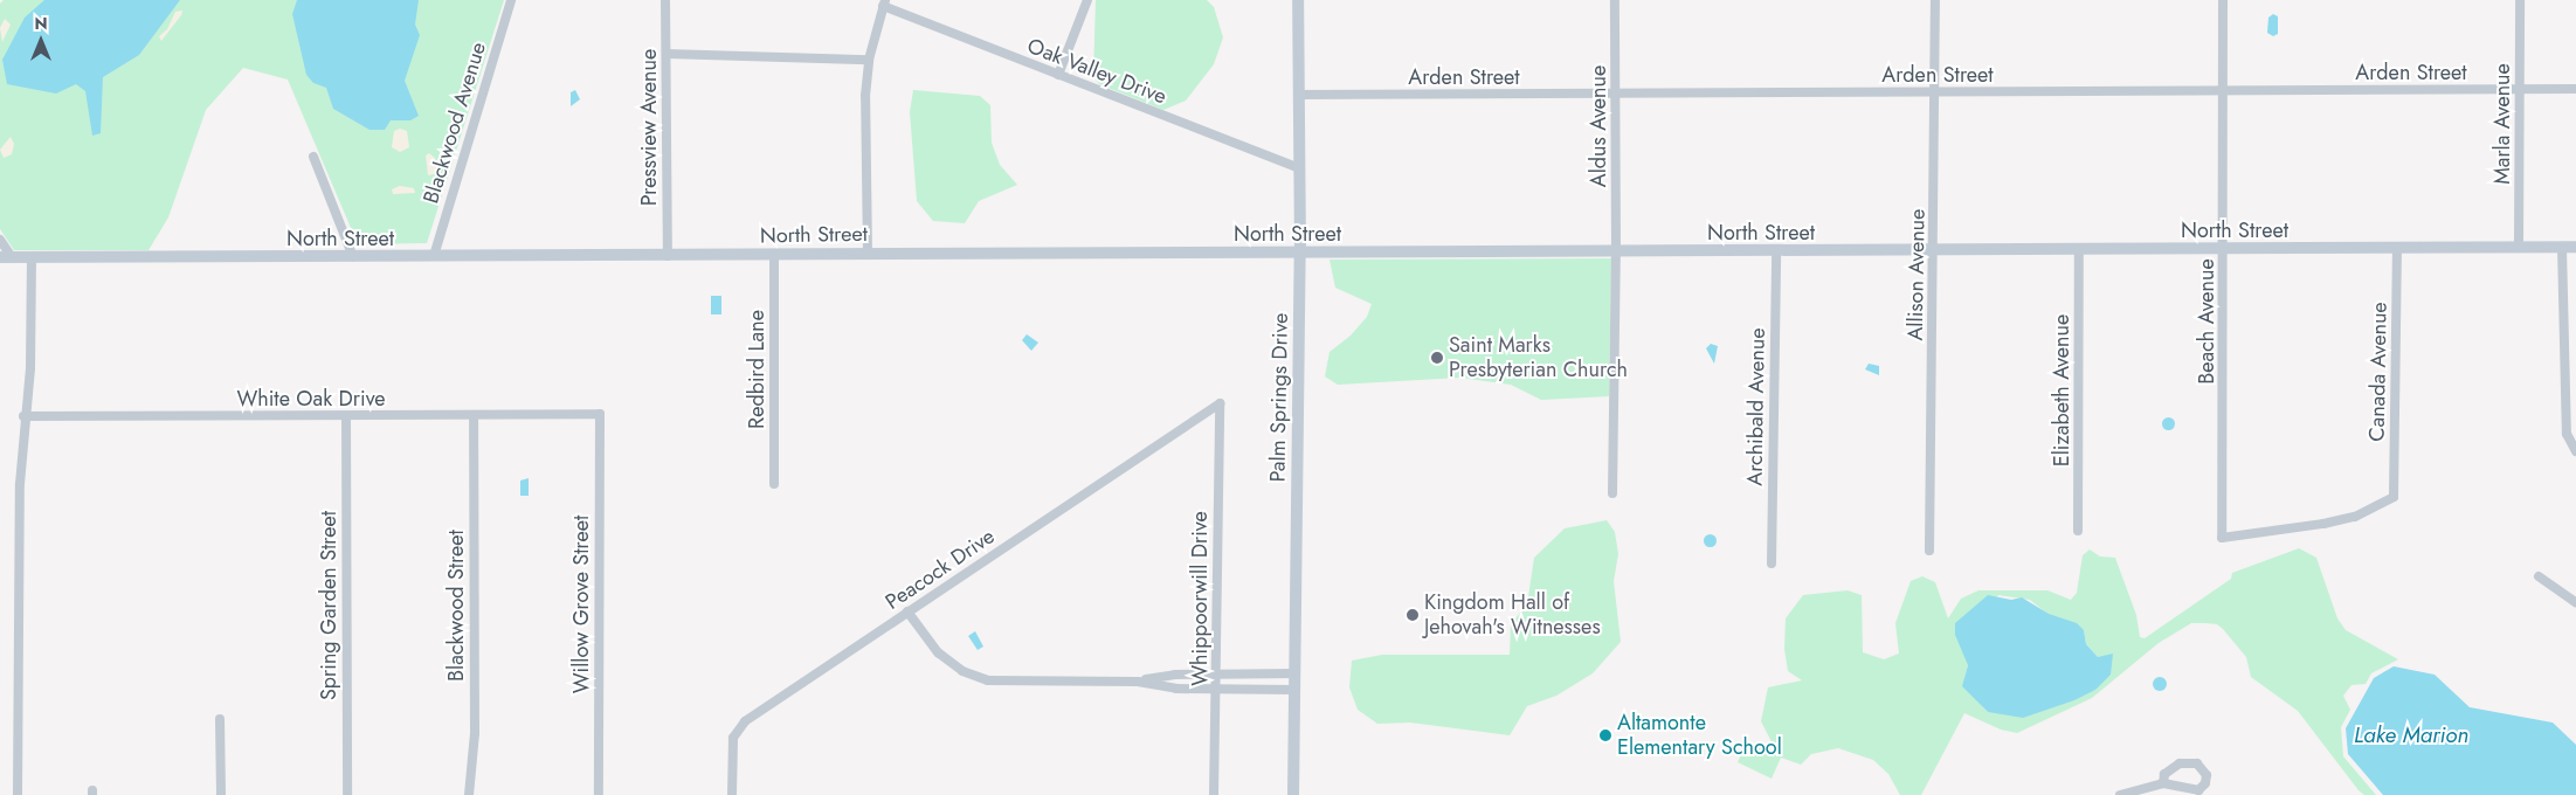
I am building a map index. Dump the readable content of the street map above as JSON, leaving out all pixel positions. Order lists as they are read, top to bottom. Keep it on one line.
{"streets":{"street":["Oak Valley Drive","Arden Street","Blackwood Avenue","Marla Avenue","Aldus Avenue","Pressview Avenue","North Street","Allison Avenue","Beach Avenue","Redbird Lane","Canada Avenue","Elizabeth Avenue","Palm Springs Drive","White Oak Drive","Archibald Avenue","Peacock Drive","Whippoorwill Drive","Willow Grove Street","Spring Garden Street","Blackwood Street"]},"crossings":[["Oak Valley Drive","Palm Springs Drive"],["Arden Street","Marla Avenue"],["Arden Street","Aldus Avenue"],["Arden Street","Allison Avenue"],["Arden Street","Beach Avenue"],["Arden Street","Palm Springs Drive"],["Blackwood Avenue","North Street"],["Marla Avenue","North Street"],["Aldus Avenue","North Street"],["Pressview Avenue","North Street"],["North Street","Allison Avenue"],["North Street","Beach Avenue"],["North Street","Redbird Lane"],["North Street","Canada Avenue"],["North Street","Elizabeth Avenue"],["North Street","Palm Springs Drive"],["North Street","Archibald Avenue"],["Beach Avenue","Canada Avenue"],["White Oak Drive","Willow Grove Street"],["White Oak Drive","Spring Garden Street"],["White Oak Drive","Blackwood Street"],["Peacock Drive","Whippoorwill Drive"]],"water":["Lake Marion"],"places":["Saint Marks Presbyterian Church","Kingdom Hall of Jehovah's Witnesses","Altamonte Elementary School"],"north":"top"}
